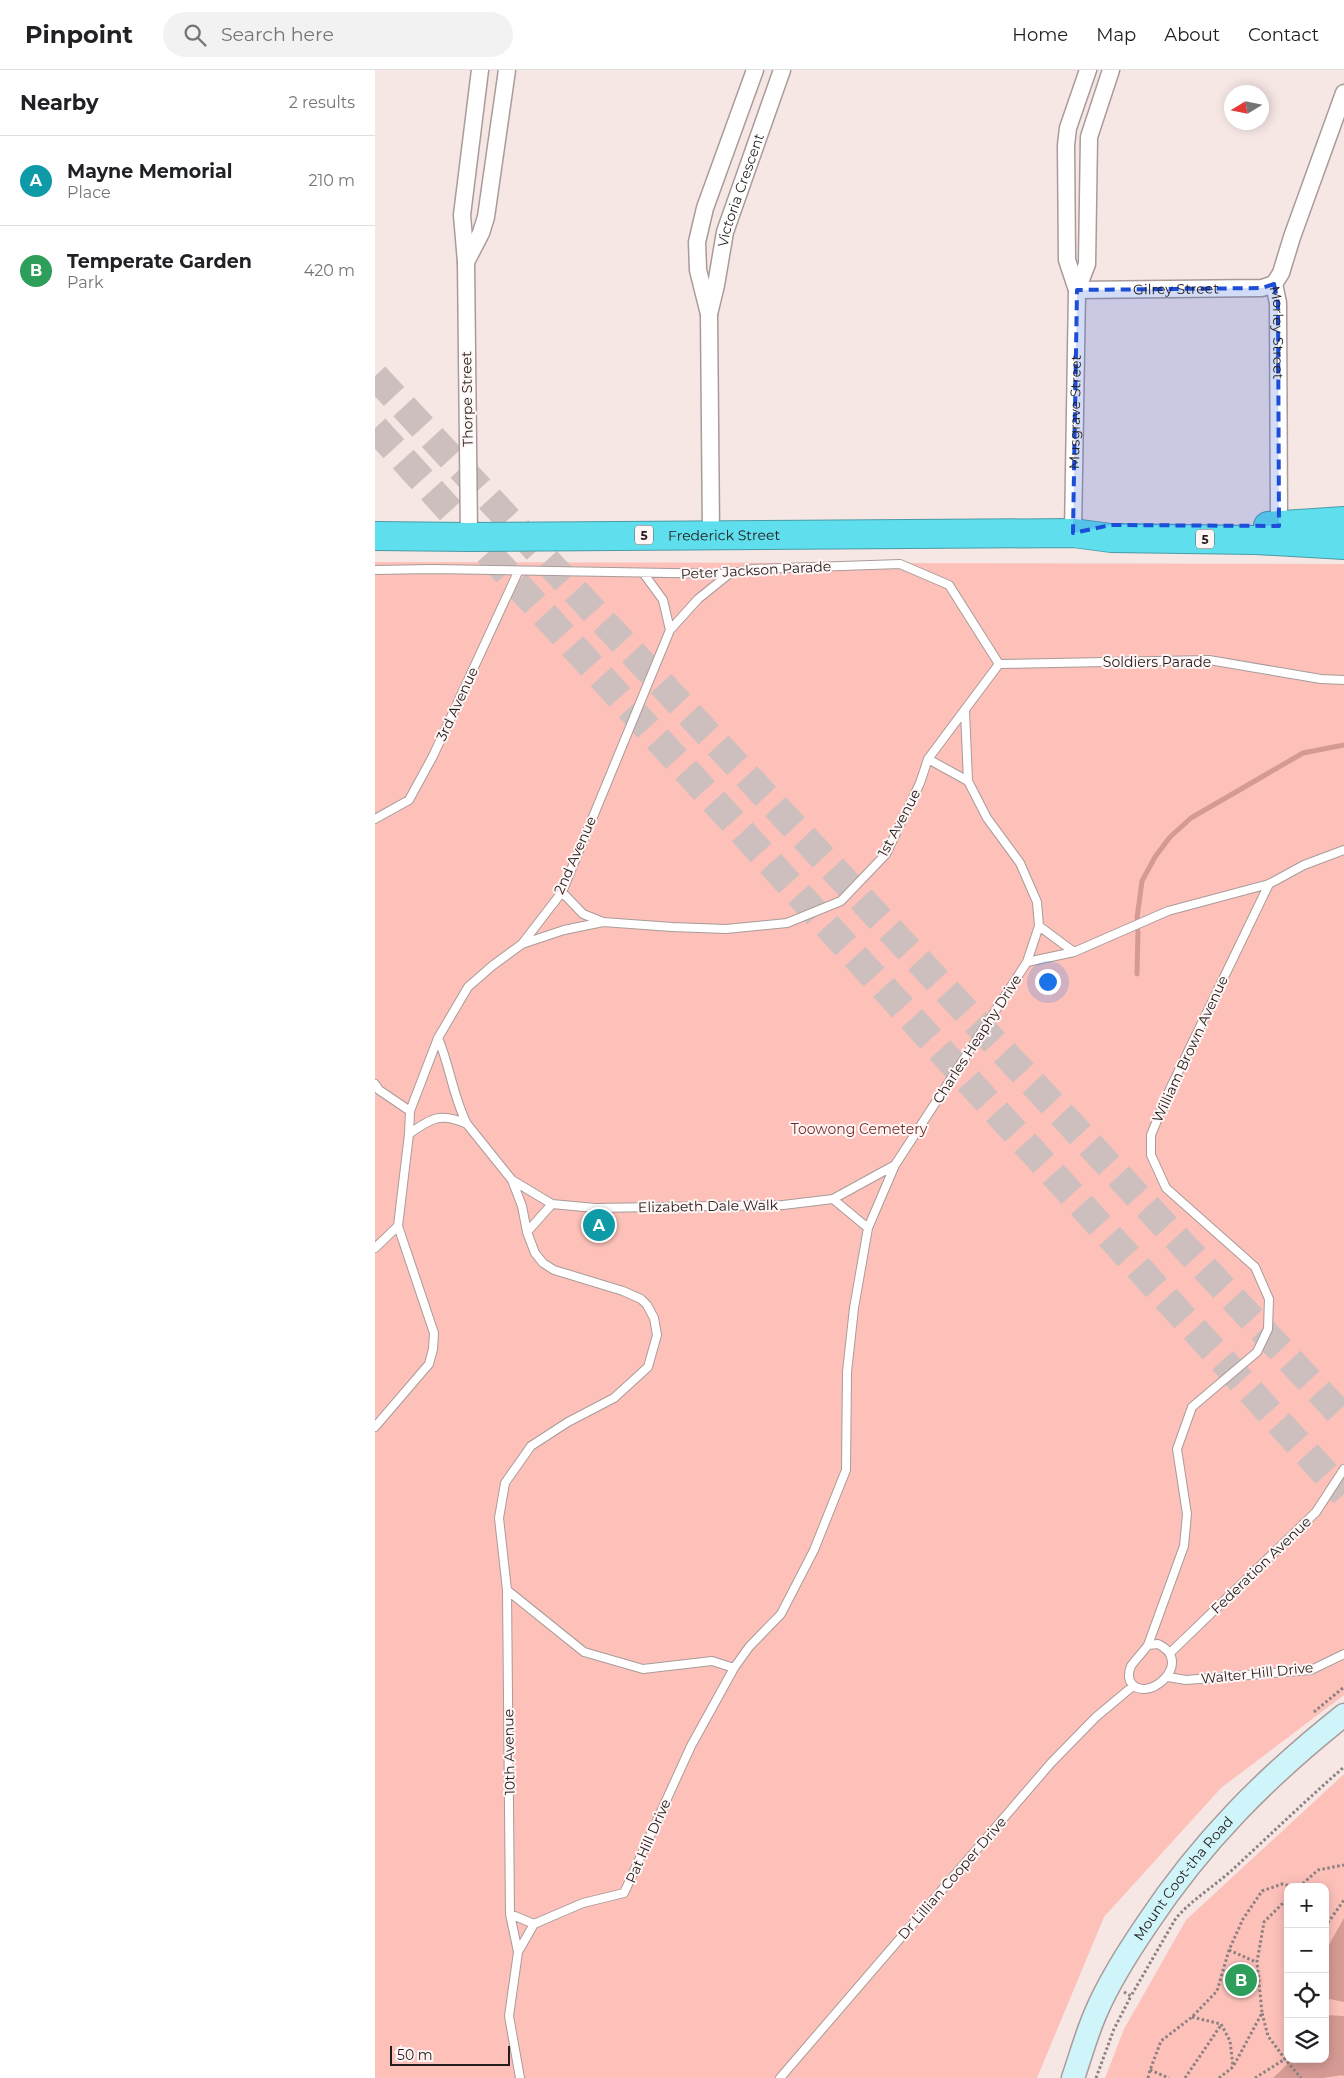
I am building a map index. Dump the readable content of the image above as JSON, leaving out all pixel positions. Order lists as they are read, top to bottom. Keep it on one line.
{"streets":{"highway":["5","Frederick Street"],"main road":["Mount Coot-tha Road"],"street":["Victoria Crescent","Gilrey Street","Morley Street","Thorpe Street","Musgrave Street"],"lane":["Peter Jackson Parade","Soldiers Parade","3rd Avenue","1st Avenue","2nd Avenue","Charles Heaphy Drive","William Brown Avenue","Elizabeth Dale Walk","Federation Avenue","Walter Hill Drive","10th Avenue","Pat Hill Drive","Dr Lillian Cooper Drive"]},"crossings":[["Victoria Crescent","Frederick Street"],["Gilrey Street","Morley Street"],["Gilrey Street","Musgrave Street"],["Morley Street","5"],["Morley Street","Frederick Street"],["Thorpe Street","Frederick Street"],["Musgrave Street","Frederick Street"],["5","Frederick Street"],["Peter Jackson Parade","Soldiers Parade"],["Peter Jackson Parade","3rd Avenue"],["Peter Jackson Parade","1st Avenue"],["Soldiers Parade","1st Avenue"],["2nd Avenue","Elizabeth Dale Walk"],["Charles Heaphy Drive","Pat Hill Drive"],["William Brown Avenue","Federation Avenue"],["William Brown Avenue","Walter Hill Drive"],["William Brown Avenue","Dr Lillian Cooper Drive"],["Elizabeth Dale Walk","10th Avenue"],["Federation Avenue","Walter Hill Drive"],["Federation Avenue","Dr Lillian Cooper Drive"],["Walter Hill Drive","Dr Lillian Cooper Drive"]],"parks":["Toowong Cemetery"],"scale_bar":"50 m","north":"left","page":{"header":"Pinpoint","search":"Search here","nav":["Home","Map","About","Contact"],"heading":["Nearby","2 results"],"list":[{"mark":"A","name":"Mayne Memorial","note":"Place","value":"210 m"},{"mark":"B","name":"Temperate Garden","note":"Park","value":"420 m"}],"pins":["A","B"],"map_buttons":["+","−"],"scale":"50 m"}}
